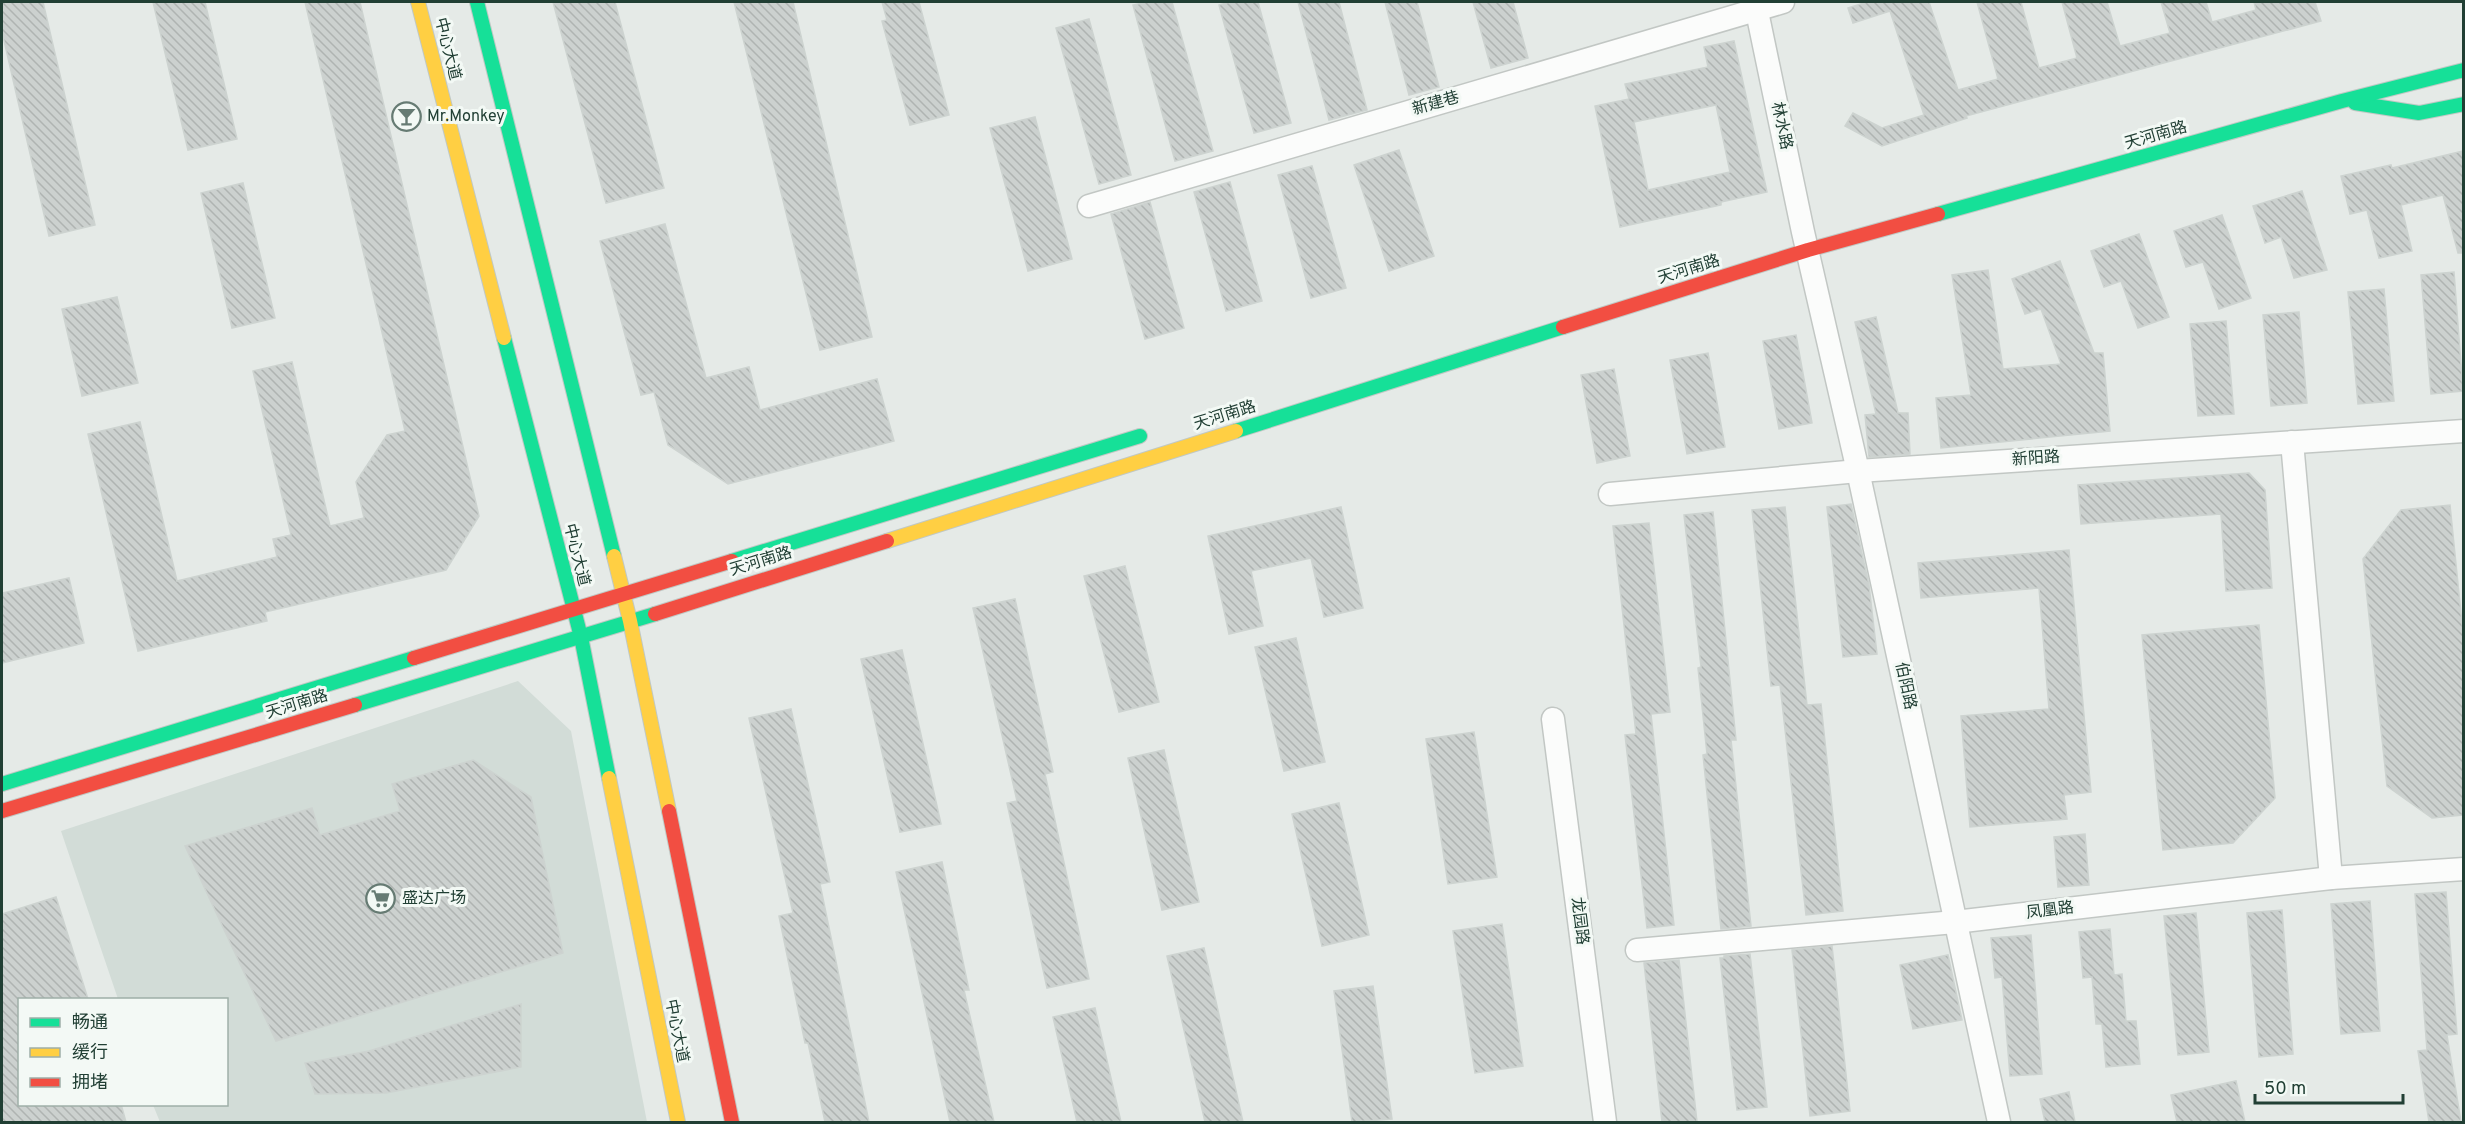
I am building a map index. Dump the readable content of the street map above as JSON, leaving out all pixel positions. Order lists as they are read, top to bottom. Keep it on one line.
{"streets":{"main road":["中心大道","天河南路"],"street":["新建巷","林水路","新阳路","伯阳路","凤凰路","龙园路"]},"crossings":[["中心大道","天河南路"],["新建巷","林水路"],["林水路","天河南路"],["林水路","伯阳路"],["天河南路","伯阳路"],["新阳路","伯阳路"],["伯阳路","凤凰路"]],"places":{"bar":["Mr.Monkey"],"supermarket":["盛达广场"]},"legend":["畅通","缓行","拥堵"],"scale_bar":"50 m"}
